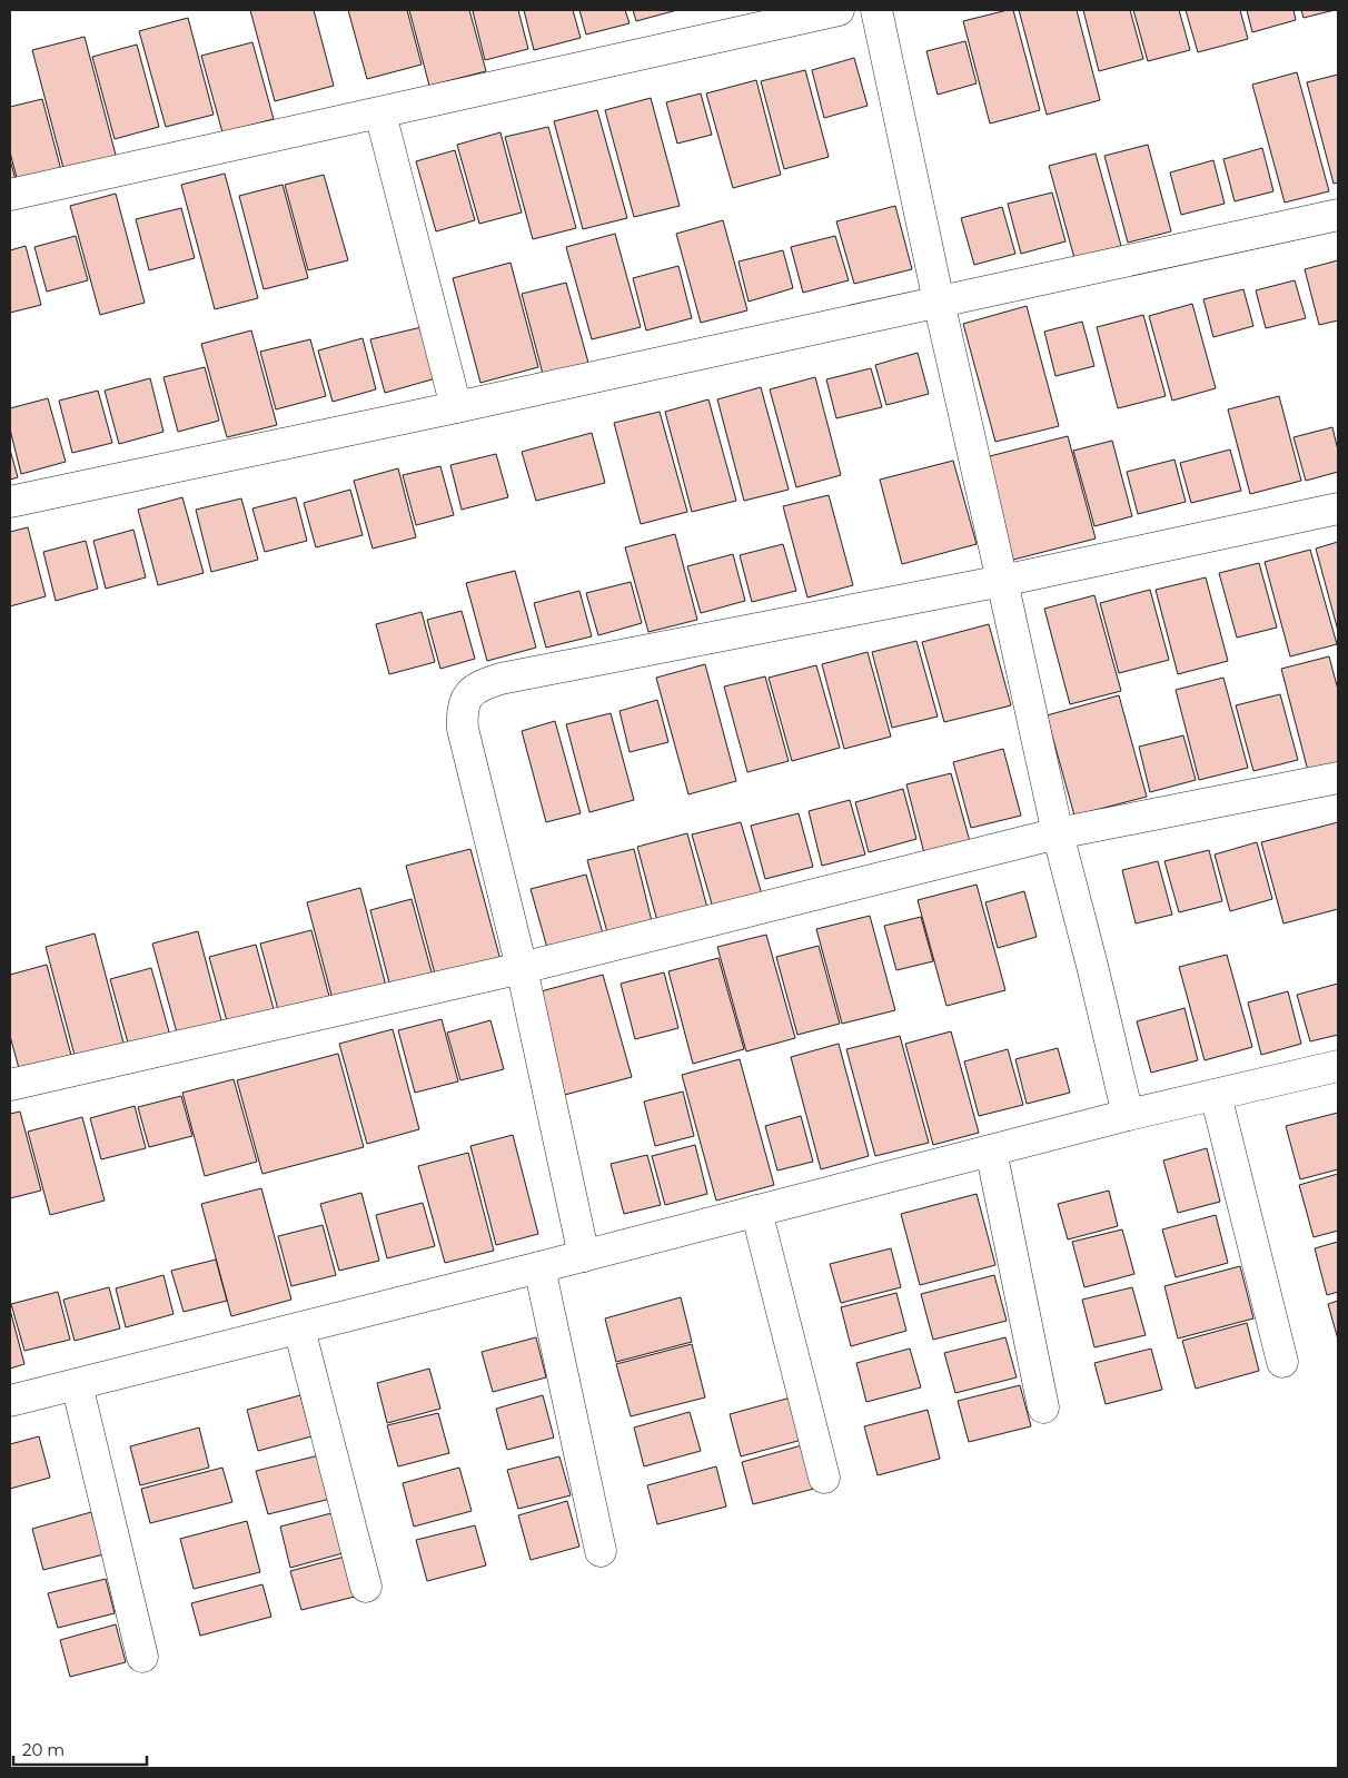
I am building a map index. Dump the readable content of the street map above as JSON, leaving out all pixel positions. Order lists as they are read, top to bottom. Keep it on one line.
{"scale_bar":"20 m"}
